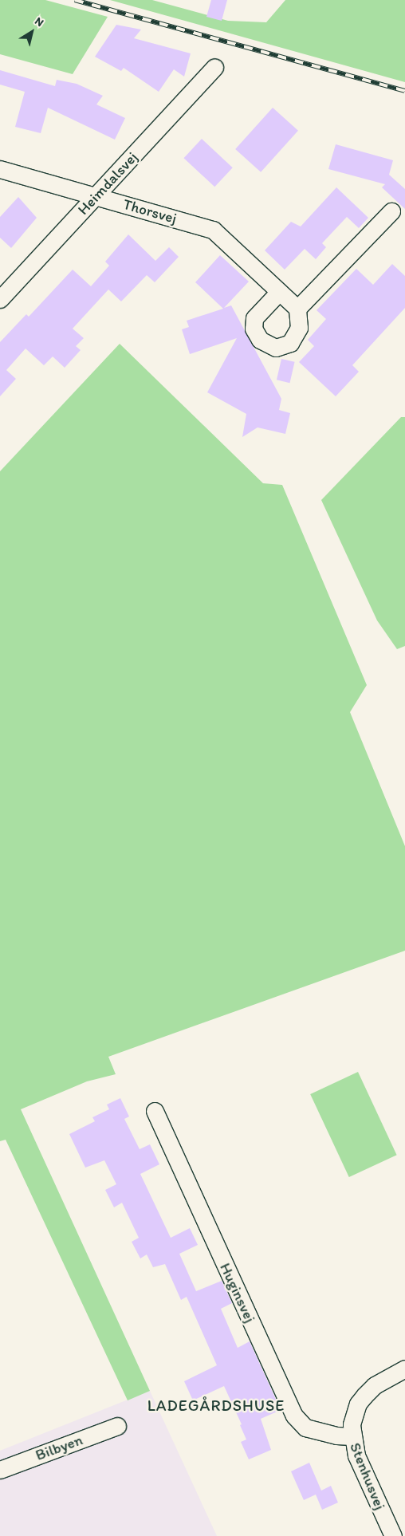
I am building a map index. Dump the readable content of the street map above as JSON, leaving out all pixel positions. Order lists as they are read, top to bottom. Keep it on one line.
{"streets":{"street":["Heimdalsvej","Thorsvej","Huginsvej","Bilbyen","Stenhusvej"]},"crossings":[["Heimdalsvej","Thorsvej"],["Huginsvej","Stenhusvej"]],"districts":["LADEGÅRDSHUSE"],"north":"top right"}
